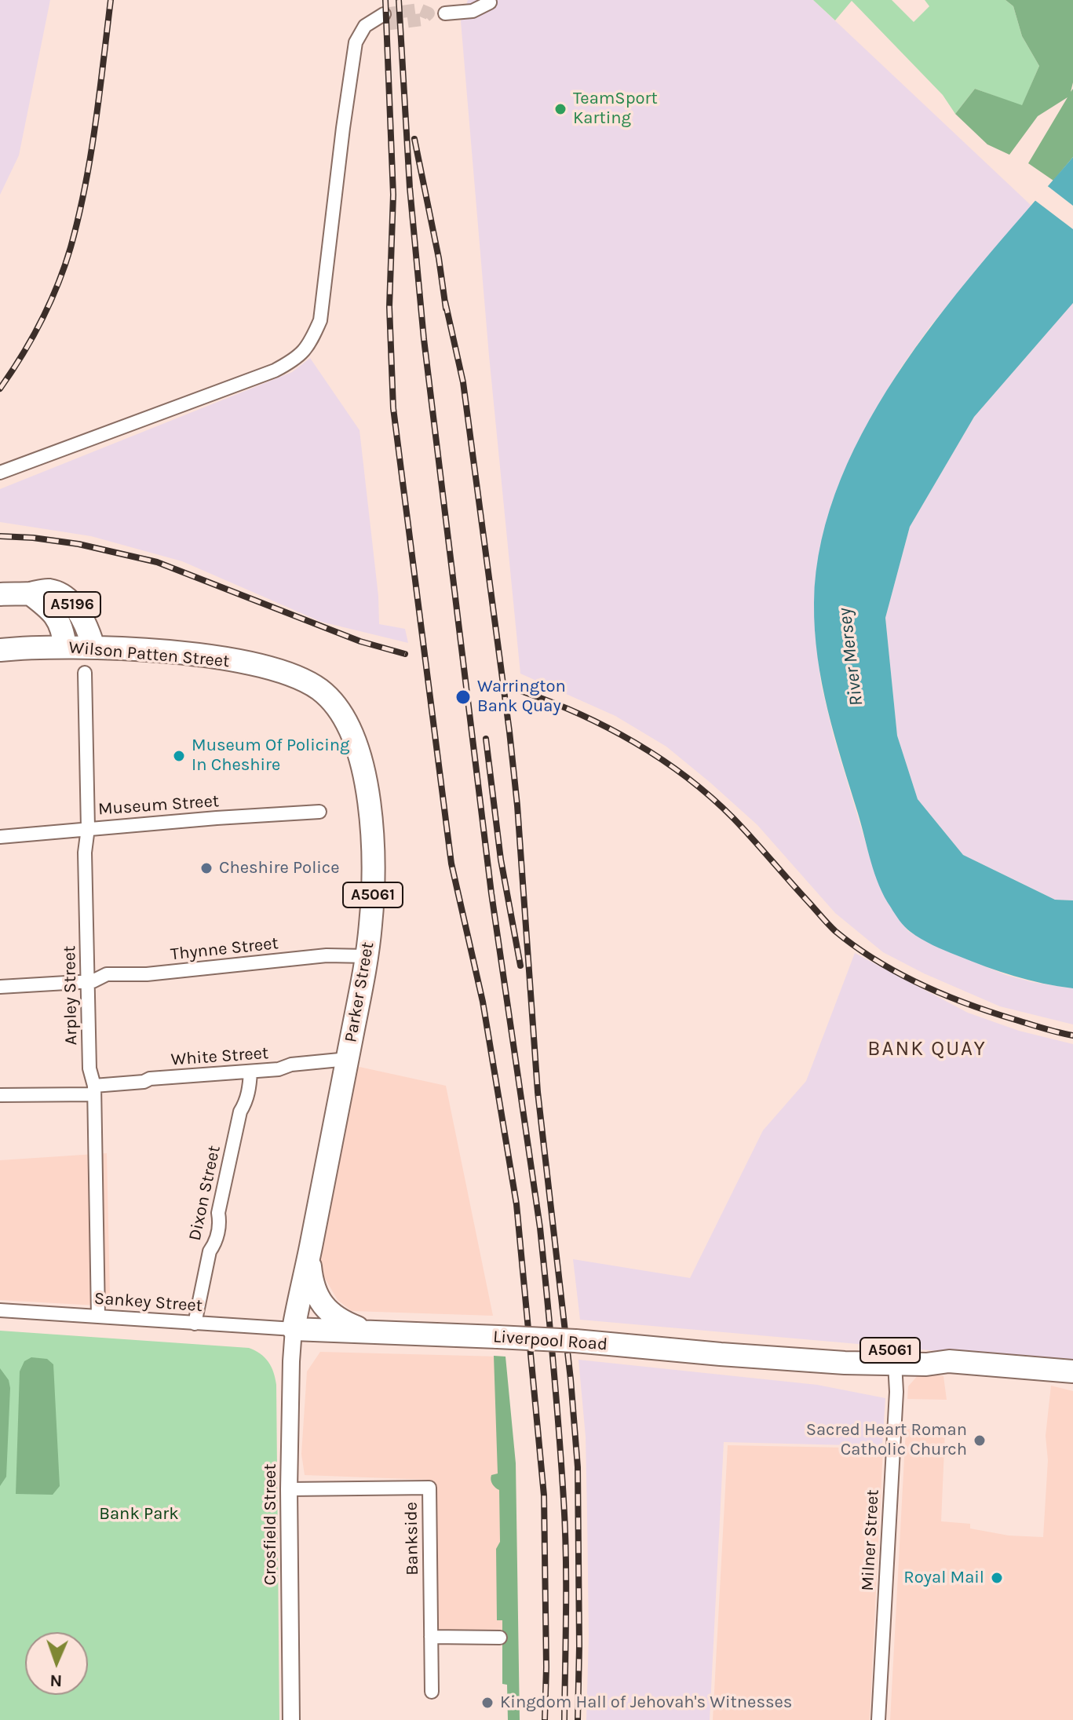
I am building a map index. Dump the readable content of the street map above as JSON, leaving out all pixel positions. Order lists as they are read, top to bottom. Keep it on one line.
{"streets":{"highway":["A5196","Wilson Patten Street","A5061","Parker Street","Liverpool Road"],"street":["Museum Street","Thynne Street","Arpley Street","White Street","Dixon Street","Sankey Street","Crosfield Street","Bankside","Milner Street"]},"crossings":[["A5196","Wilson Patten Street"],["Wilson Patten Street","Parker Street"],["Museum Street","Arpley Street"],["Thynne Street","Parker Street"],["Thynne Street","Arpley Street"],["Parker Street","White Street"],["Parker Street","Sankey Street"],["Parker Street","Liverpool Road"],["Parker Street","Crosfield Street"],["Arpley Street","White Street"],["Arpley Street","Sankey Street"],["White Street","Dixon Street"],["Dixon Street","Sankey Street"],["Sankey Street","Liverpool Road"],["Sankey Street","Crosfield Street"],["Liverpool Road","Crosfield Street"],["Liverpool Road","Milner Street"],["Crosfield Street","Bankside"]],"districts":["BANK QUAY"],"water":["River Mersey"],"parks":["Bank Park"],"places":["TeamSport Karting","Warrington Bank Quay","Museum Of Policing In Cheshire","Cheshire Police","Sacred Heart Roman Catholic Church","Royal Mail","Kingdom Hall of Jehovah's Witnesses"],"north":"bottom"}
